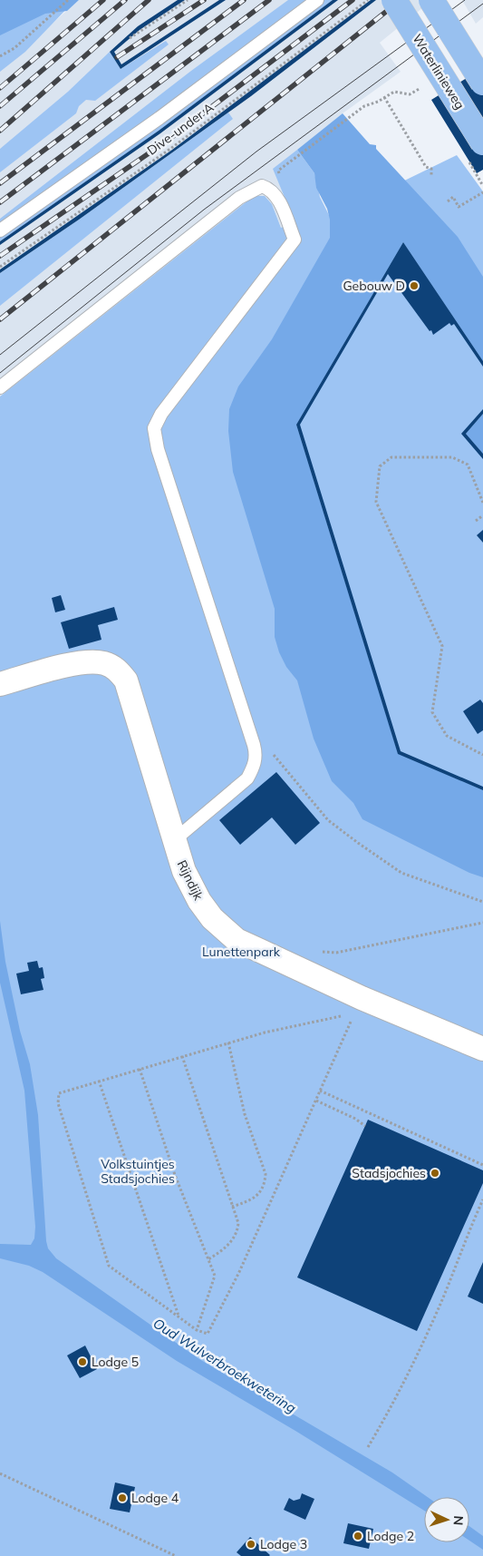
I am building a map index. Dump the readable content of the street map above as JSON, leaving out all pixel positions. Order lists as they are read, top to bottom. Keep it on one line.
{"streets":{"main road":["Waterlinieweg"],"street":["Rijndijk"],"path":["Dive-under A"]},"water":["Oud Wulverbroekwetering"],"parks":["Lunettenpark","Volkstuintjes Stadsjochies"],"places":["Gebouw D","Stadsjochies","Lodge 5","Lodge 4","Lodge 2","Lodge 3"],"north":"right"}
